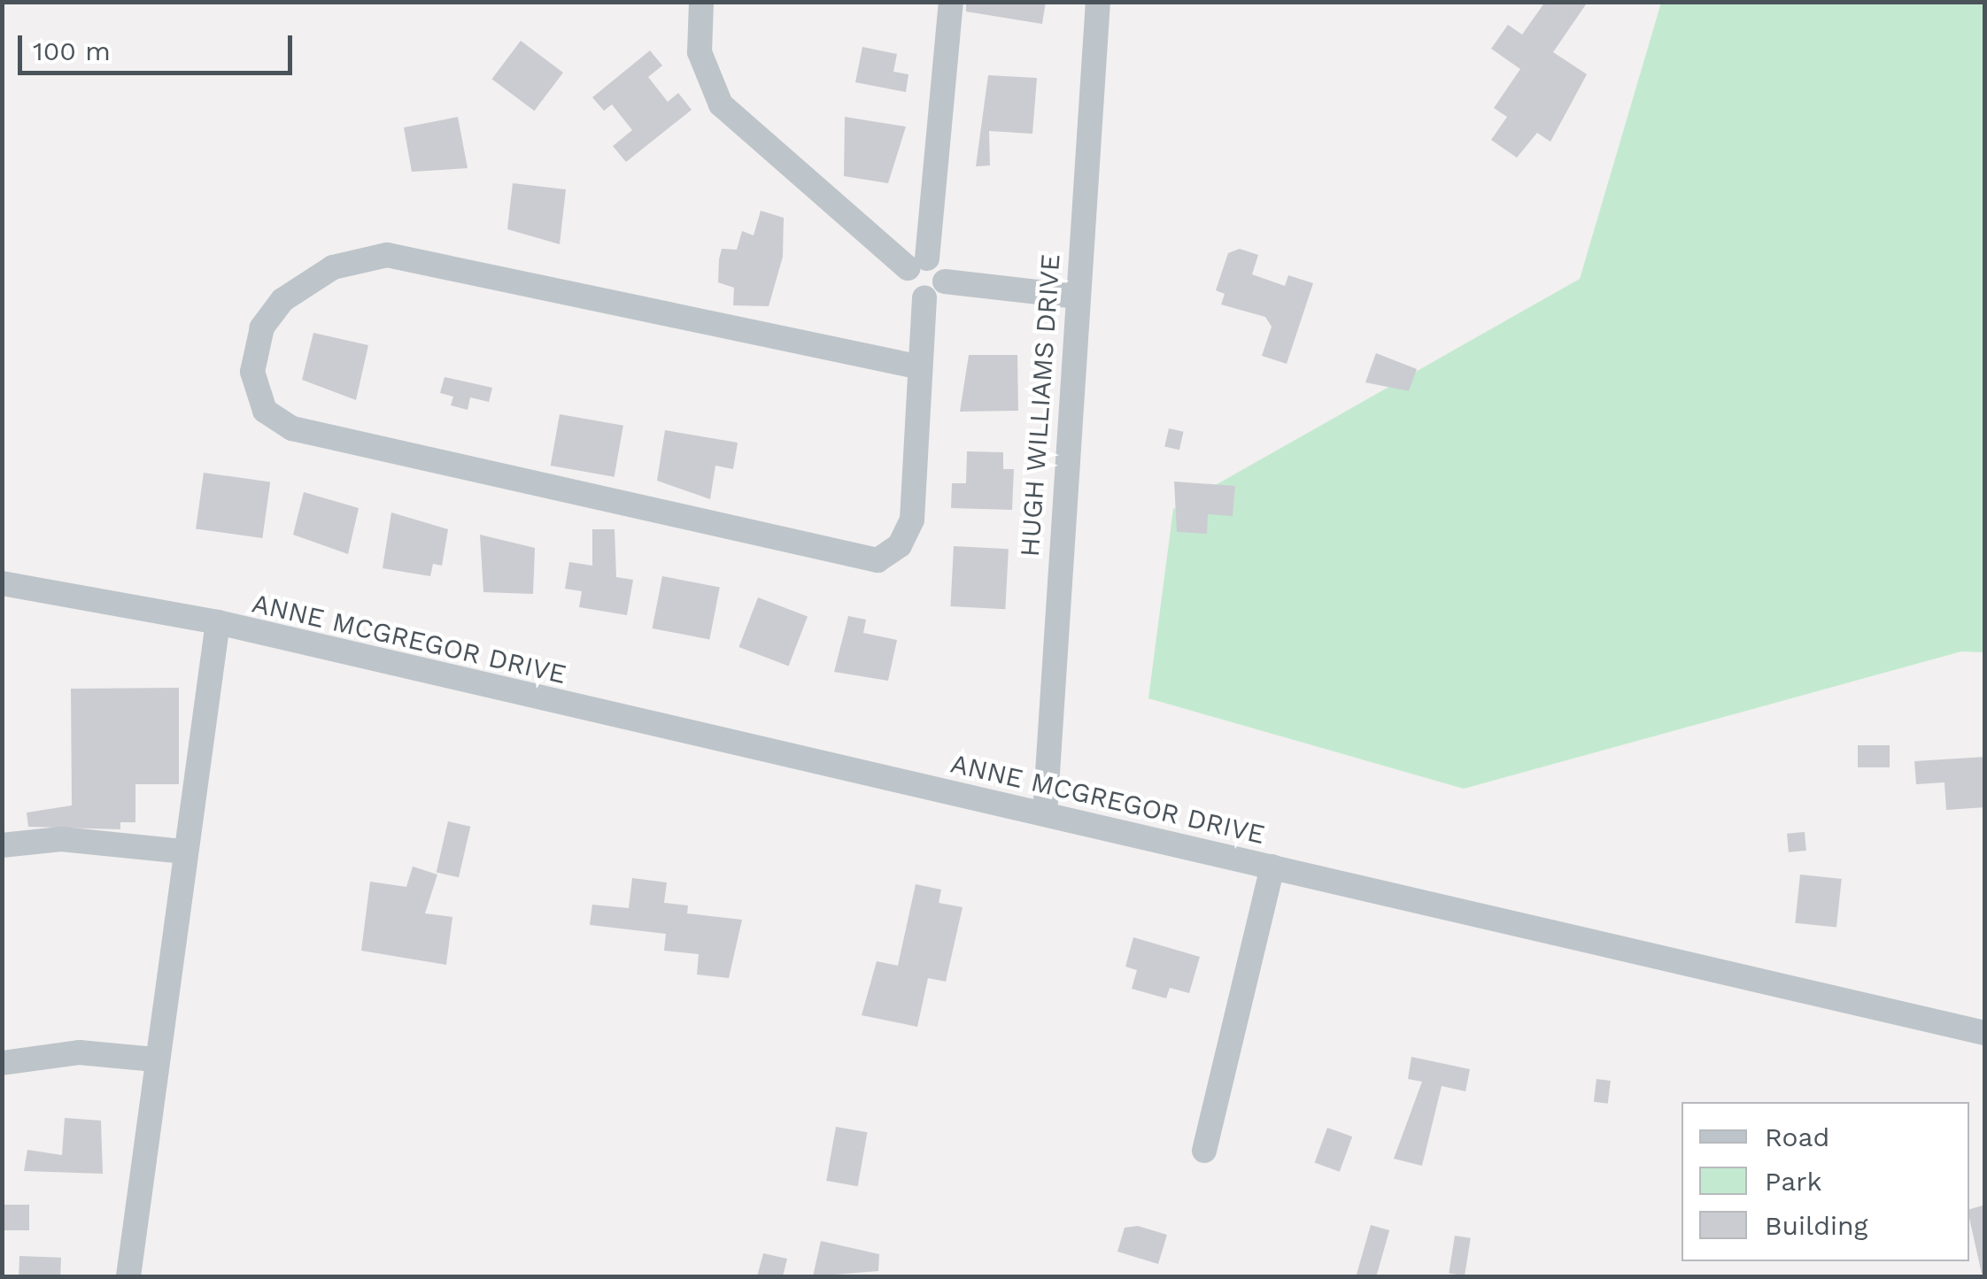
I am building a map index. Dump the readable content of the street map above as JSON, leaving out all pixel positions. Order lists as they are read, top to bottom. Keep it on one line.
{"streets":{"street":["HUGH WILLIAMS DRIVE","ANNE MCGREGOR DRIVE"]},"crossings":[["HUGH WILLIAMS DRIVE","ANNE MCGREGOR DRIVE"]],"legend":["Road","Park","Building"],"scale_bar":"100 m"}
